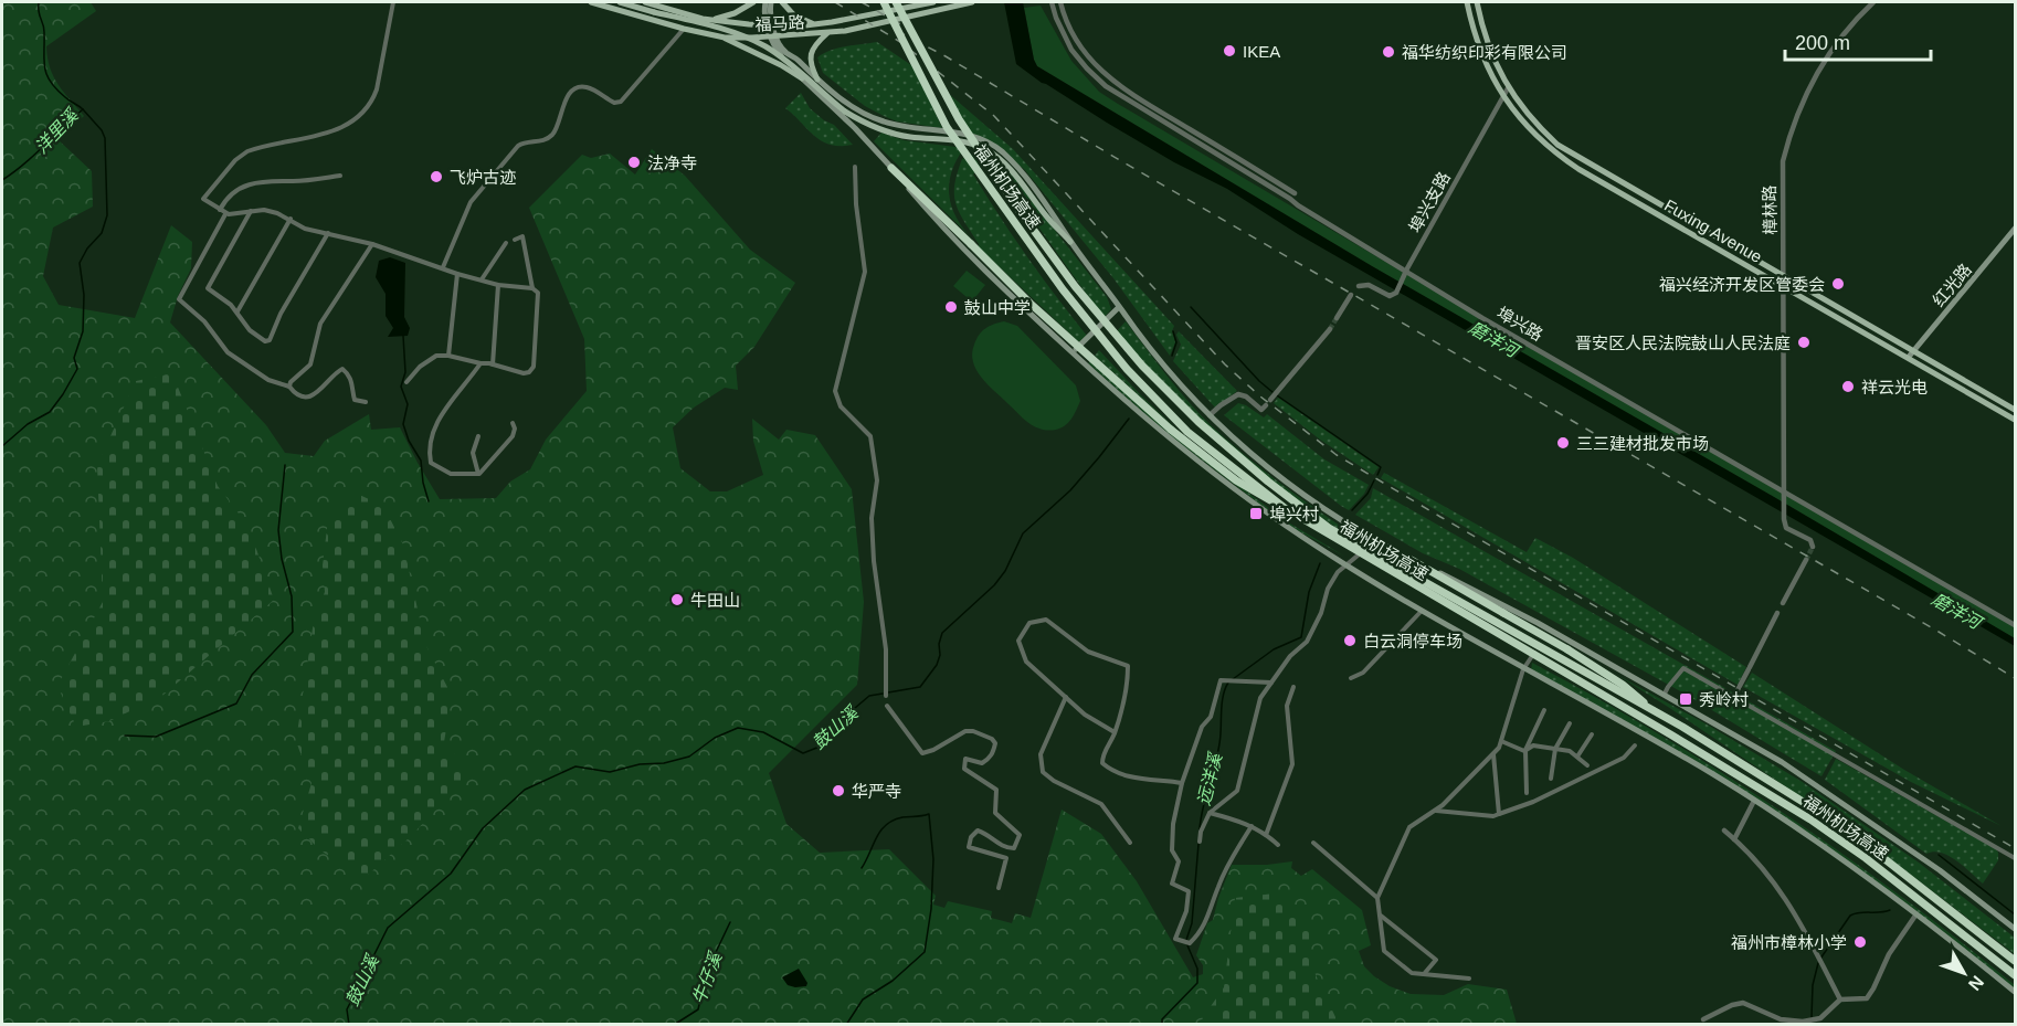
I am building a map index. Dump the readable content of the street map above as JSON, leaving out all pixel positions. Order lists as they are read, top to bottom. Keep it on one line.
{"streets":{"highway":["福州机场高速"],"main road":["福马路","Fuxing Avenue","红光路"],"street":["埠兴支路","樟林路","埠兴路"]},"crossings":[["埠兴支路","Fuxing Avenue"],["埠兴支路","埠兴路"],["樟林路","Fuxing Avenue"],["樟林路","埠兴路"],["Fuxing Avenue","红光路"]],"water":["洋里溪","磨洋河","鼓山溪","远洋溪","牛仔溪"],"places":{"other":["IKEA","福华纺织印彩有限公司","法净寺","飞炉古迹","福兴经济开发区管委会","鼓山中学","晋安区人民法院鼓山人民法庭","祥云光电","三三建材批发市场","牛田山","白云洞停车场","华严寺","福州市樟林小学"],"transit":["埠兴村","秀岭村"]},"scale_bar":"200 m","north":"bottom right"}
